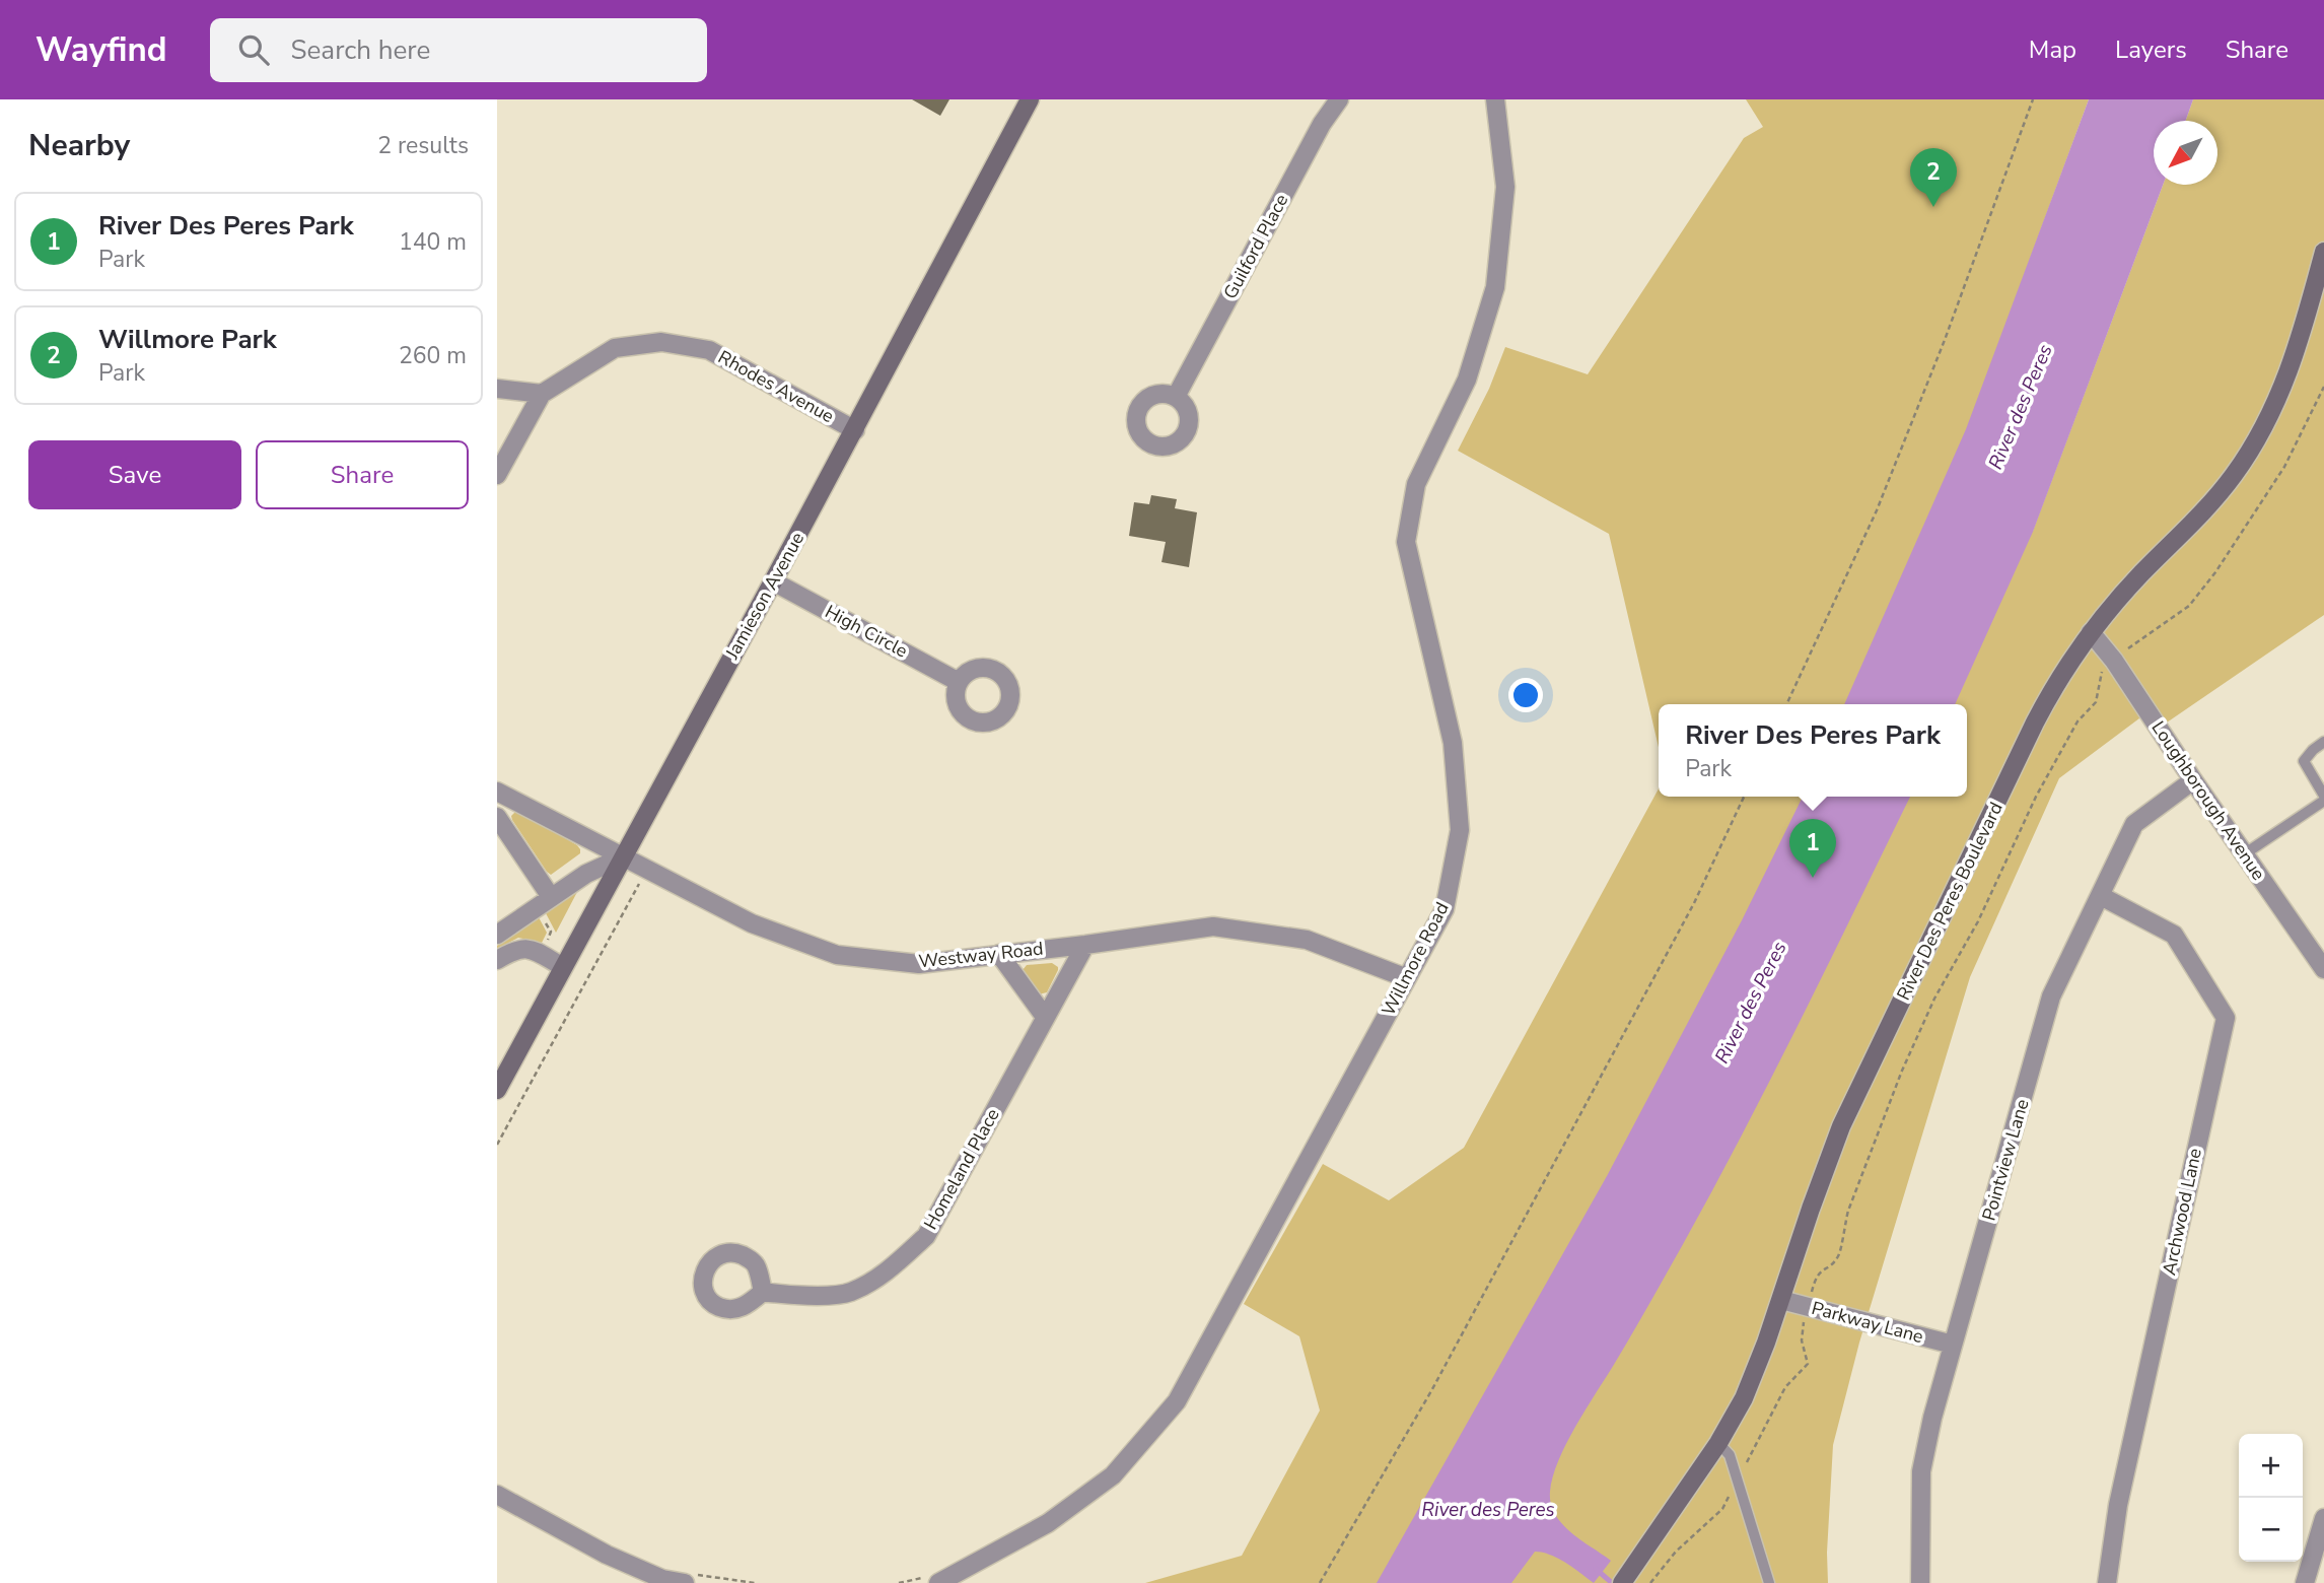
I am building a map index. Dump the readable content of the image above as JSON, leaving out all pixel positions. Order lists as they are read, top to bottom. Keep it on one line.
{"streets":{"main road":["Jamieson Avenue","River Des Peres Boulevard"],"street":["Guilford Place","Rhodes Avenue","High Circle","Loughborough Avenue","Westway Road","Willmore Road","Pointview Lane","Homeland Place","Archwood Lane","Parkway Lane"]},"crossings":[["Rhodes Avenue","Jamieson Avenue"],["Jamieson Avenue","High Circle"],["Jamieson Avenue","Westway Road"],["Loughborough Avenue","River Des Peres Boulevard"],["Loughborough Avenue","Pointview Lane"],["River Des Peres Boulevard","Parkway Lane"],["Westway Road","Willmore Road"],["Westway Road","Homeland Place"],["Pointview Lane","Archwood Lane"],["Pointview Lane","Parkway Lane"]],"water":["River des Peres"],"north":"bottom left","page":{"header":"Wayfind","search":"Search here","nav":["Map","Layers","Share"],"heading":["Nearby","2 results"],"pins":["2","1"],"list":[{"mark":"1","name":"River Des Peres Park","note":"Park","value":"140 m"},{"mark":"2","name":"Willmore Park","note":"Park","value":"260 m"}],"buttons":["Save","Share"],"popup":["River Des Peres Park","Park"],"map_buttons":["+","−"]}}
